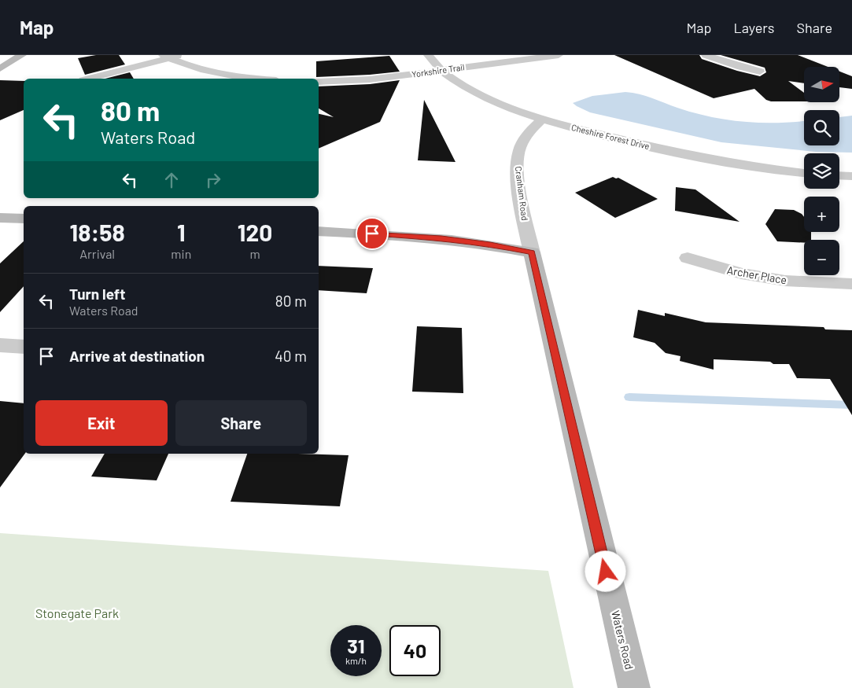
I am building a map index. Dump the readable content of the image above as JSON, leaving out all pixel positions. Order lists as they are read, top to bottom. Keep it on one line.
{"streets":{"street":["Yorkshire Trail","Cheshire Forest Drive","Cranham Road","Archer Place","Waters Road"]},"crossings":[["Yorkshire Trail","Cheshire Forest Drive"],["Cheshire Forest Drive","Cranham Road"],["Cranham Road","Waters Road"]],"parks":["Stonegate Park"],"north":"right","page":{"header":"Map","nav":["Map","Layers","Share"],"map_buttons":["+","−"],"turn":["80 m","Waters Road"],"eta":["18:58","Arrival","1","min","120","m"],"list":[{"name":"Turn left","note":"Waters Road","value":"80 m"},{"name":"Arrive at destination","value":"40 m"}],"buttons":["Exit","Share"],"speed":"31 km/h","limit":"40"}}
